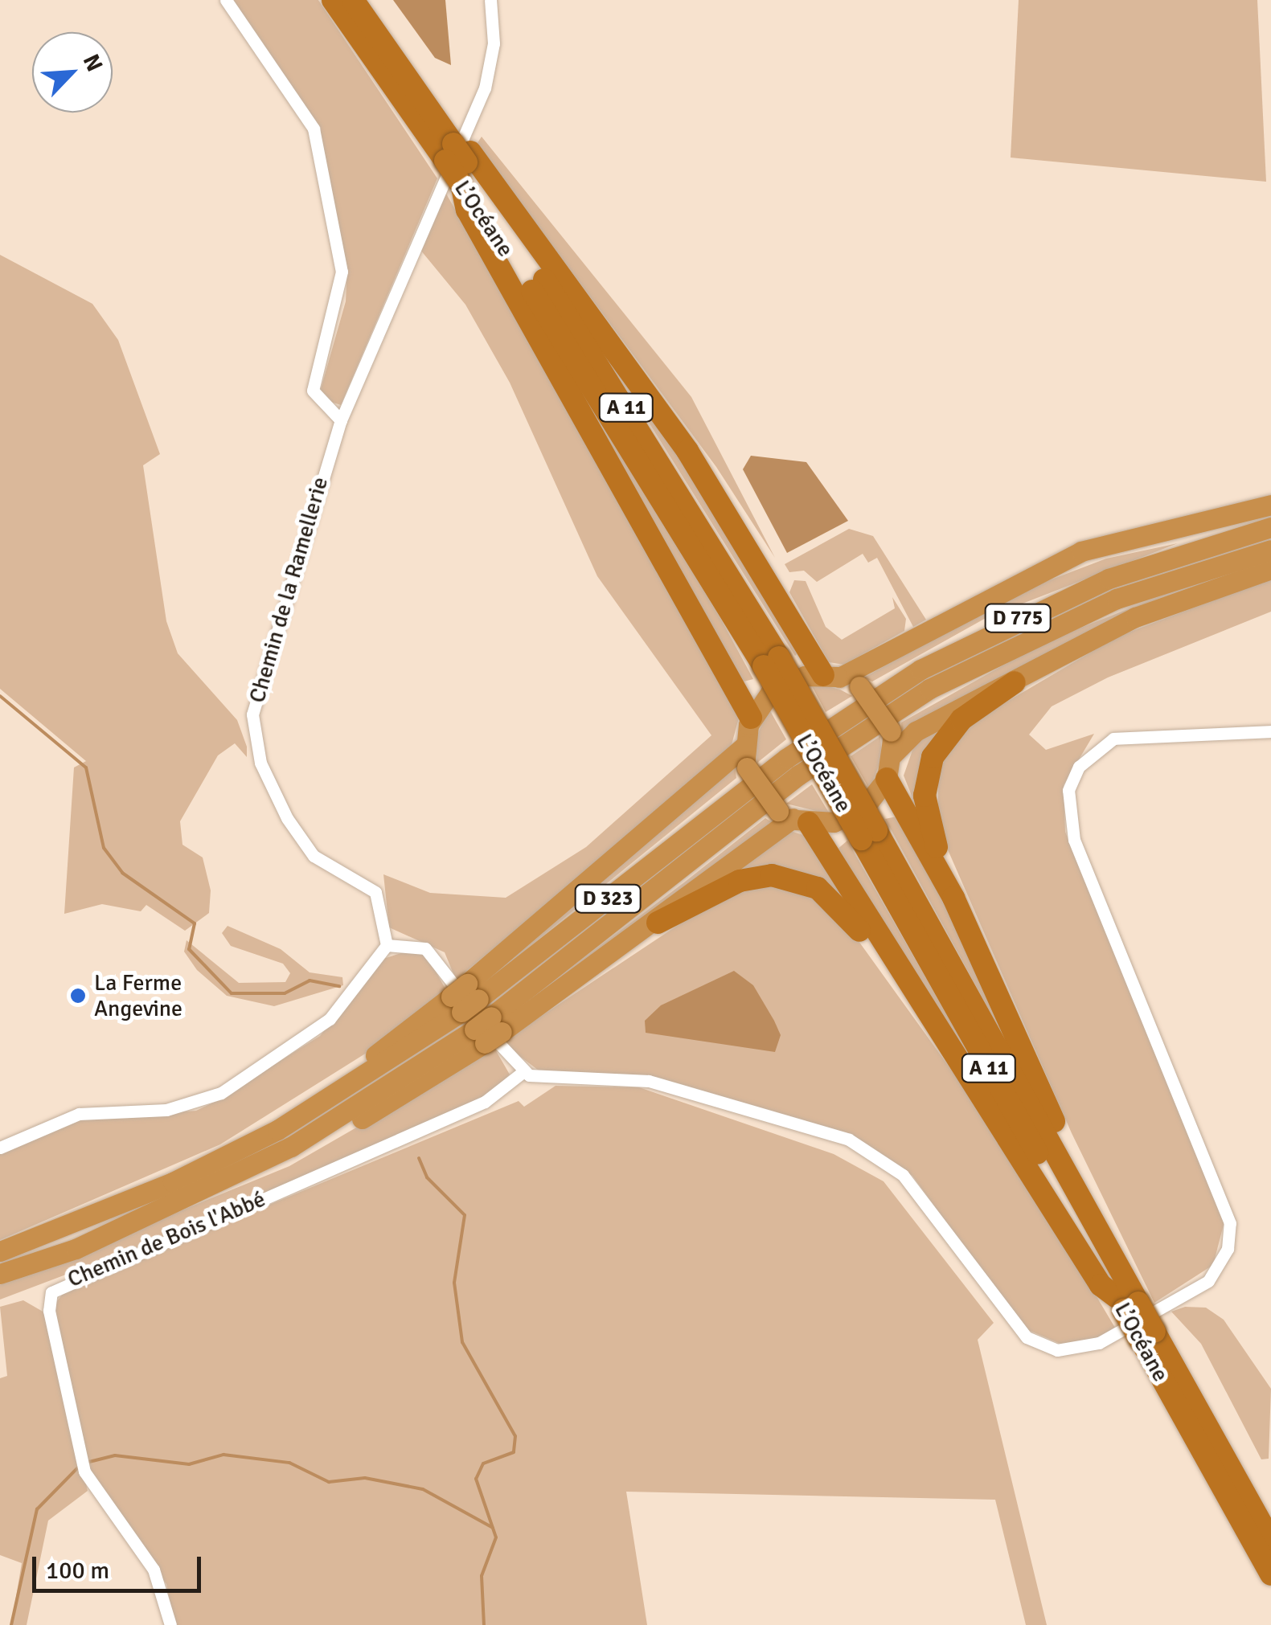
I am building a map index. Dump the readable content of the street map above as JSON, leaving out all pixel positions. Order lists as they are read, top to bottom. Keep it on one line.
{"streets":{"highway":["L’Océane","A 11","D 775","D 323"],"street":["Chemin de la Ramellerie","Chemin de Bois l'Abbé"]},"crossings":[["D 775","D 323"]],"places":["La Ferme Angevine"],"scale_bar":"100 m","north":"top right"}
